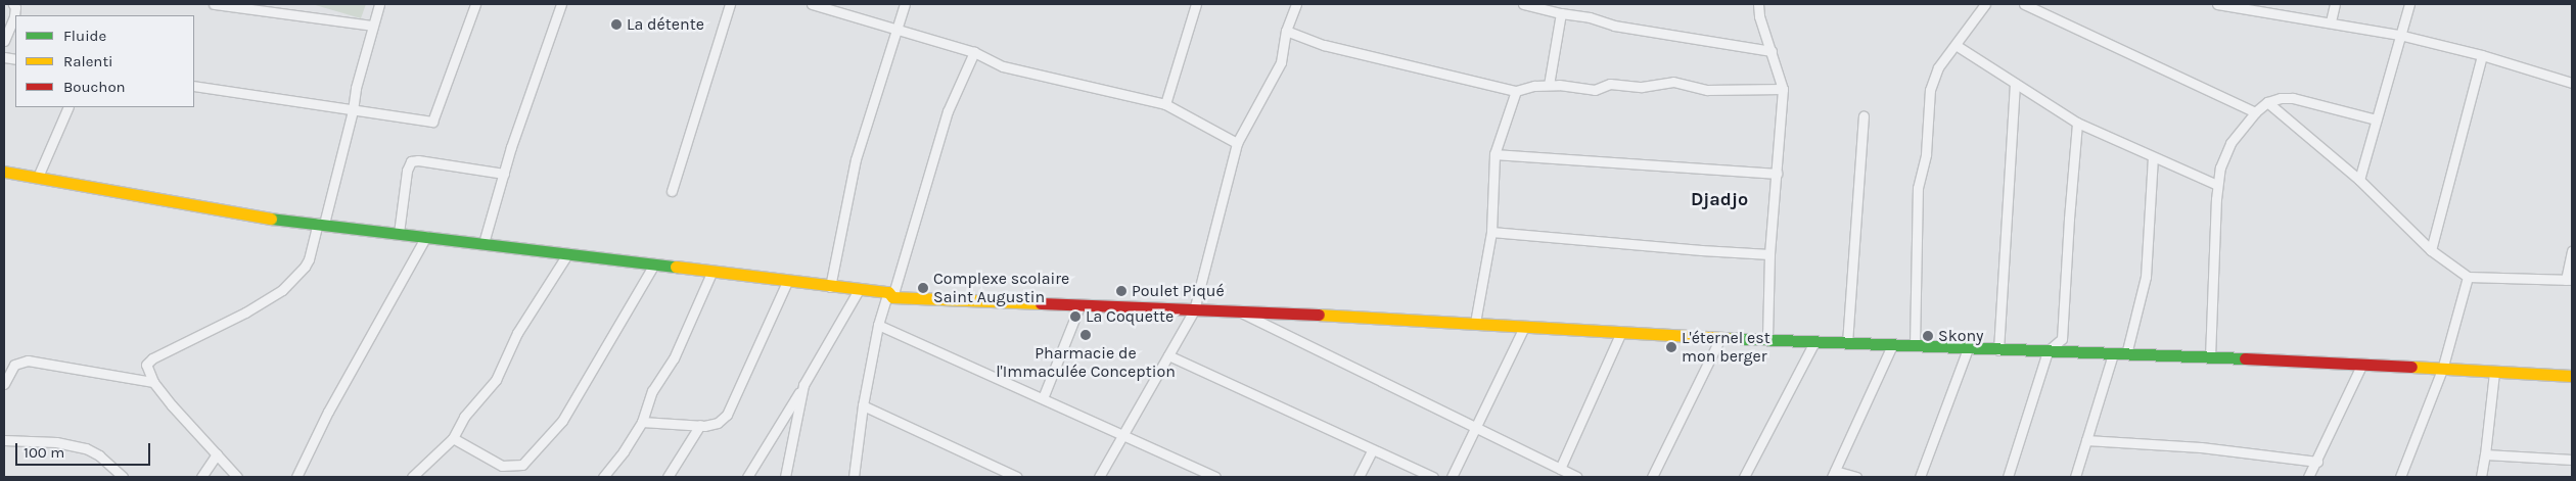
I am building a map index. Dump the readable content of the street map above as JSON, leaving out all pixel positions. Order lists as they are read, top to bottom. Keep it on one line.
{"districts":["Djadjo"],"places":["La détente","Complexe scolaire Saint Augustin","Poulet Piqué","La Coquette","Pharmacie de l'Immaculée Conception","Skony","L'éternel est mon berger"],"legend":["Fluide","Ralenti","Bouchon"],"scale_bar":"100 m"}
